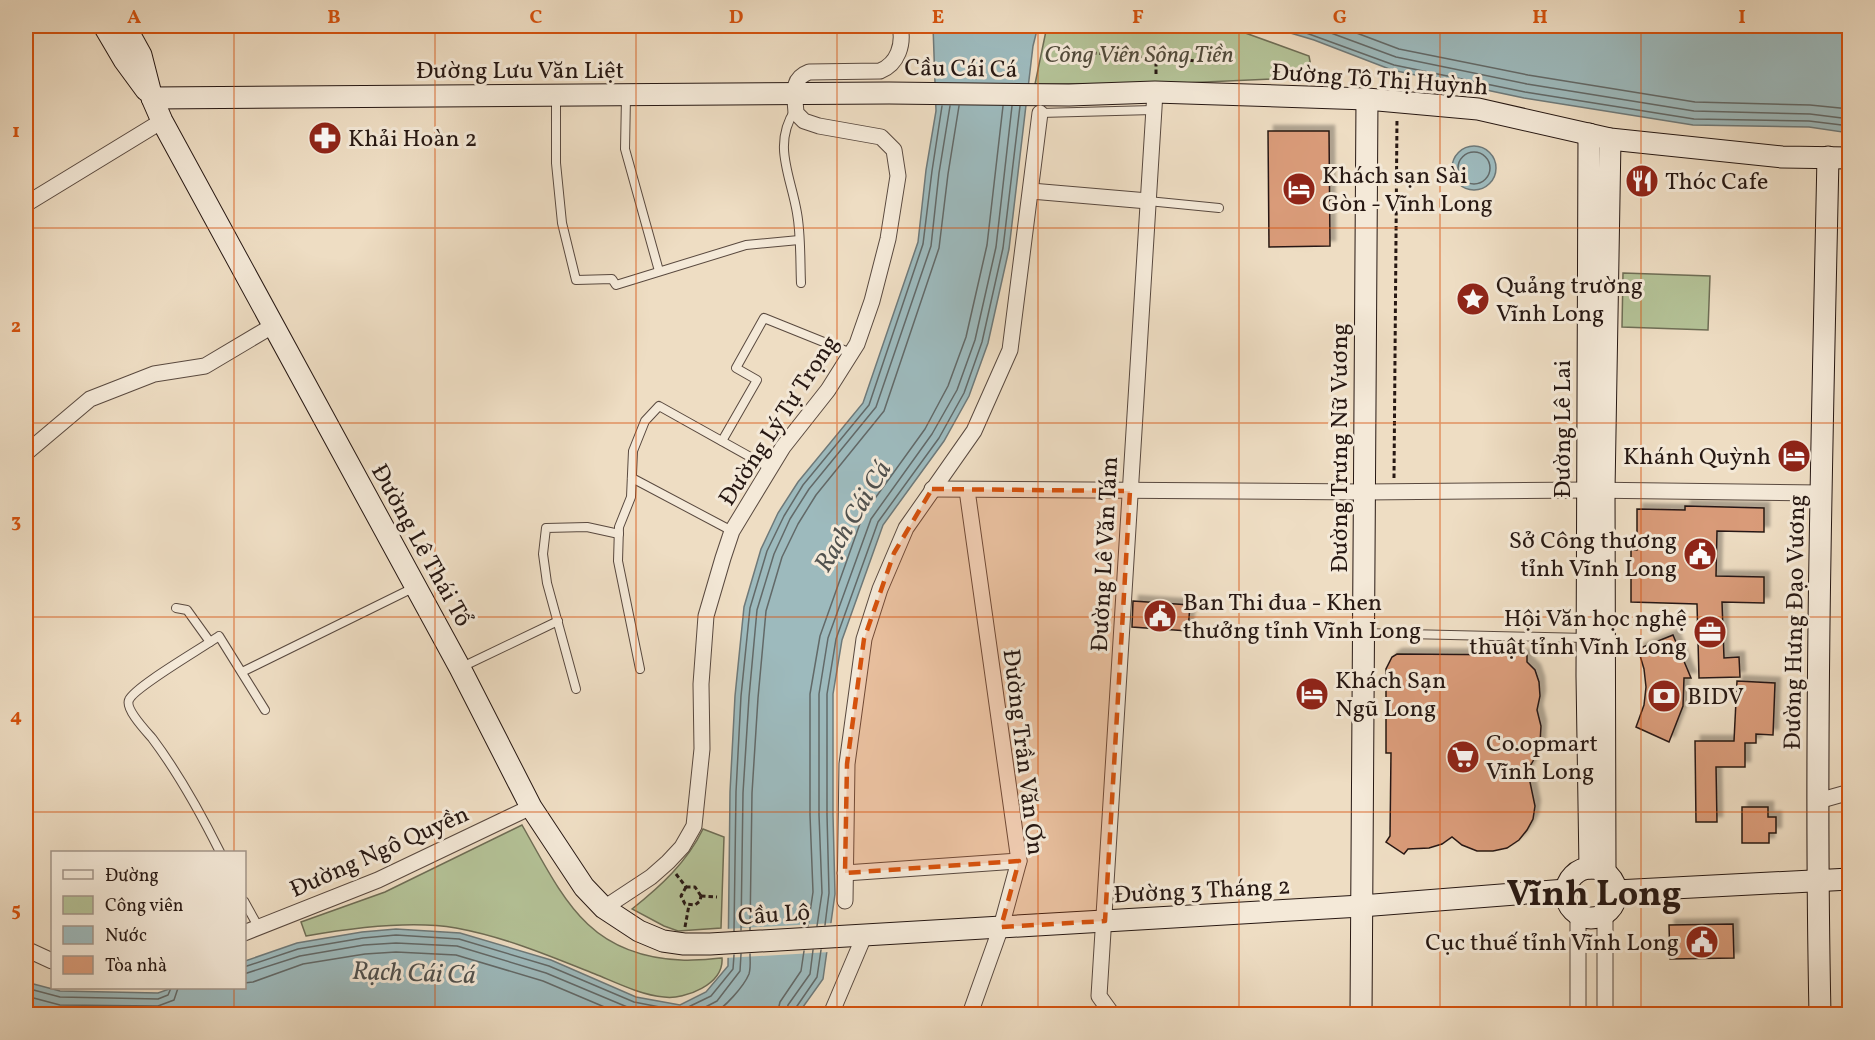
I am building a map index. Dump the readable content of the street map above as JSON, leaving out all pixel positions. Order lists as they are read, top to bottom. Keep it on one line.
{"streets":{"main road":["Cầu Cái Cá","Đường Lưu Văn Liệt","Đường Tô Thị Huỳnh","Đường Lê Lai","Đường Trưng Nữ Vương","Đường Lê Thái Tổ","Đường Hưng Đạo Vương","Đường 3 Tháng 2","Cầu Lộ"],"street":["Đường Lý Tự Trọng","Đường Lê Văn Tám","Đường Trần Văn Ơn","Đường Ngô Quyền"]},"crossings":[["Cầu Cái Cá","Đường Lưu Văn Liệt"],["Cầu Cái Cá","Đường Tô Thị Huỳnh"],["Đường Lưu Văn Liệt","Đường Lý Tự Trọng"],["Đường Lưu Văn Liệt","Đường Lê Thái Tổ"],["Đường Tô Thị Huỳnh","Đường Lê Lai"],["Đường Tô Thị Huỳnh","Đường Trưng Nữ Vương"],["Đường Tô Thị Huỳnh","Đường Lê Văn Tám"],["Đường Tô Thị Huỳnh","Đường Hưng Đạo Vương"],["Đường Lý Tự Trọng","Đường Lê Thái Tổ"],["Đường Lê Lai","Đường 3 Tháng 2"],["Đường Trưng Nữ Vương","Đường 3 Tháng 2"],["Đường Lê Thái Tổ","Đường Ngô Quyền"],["Đường Lê Thái Tổ","Cầu Lộ"],["Đường Lê Văn Tám","Đường 3 Tháng 2"],["Đường Trần Văn Ơn","Đường 3 Tháng 2"],["Đường 3 Tháng 2","Cầu Lộ"]],"districts":["Vĩnh Long"],"water":["Rạch Cái Cá"],"parks":["Công Viên Sông Tiền"],"places":{"pharmacy":["Khải Hoàn 2"],"restaurant":["Thóc Cafe"],"hotel":["Khách sạn Sài Gòn - Vĩnh Long","Khánh Quỳnh","Khách Sạn Ngũ Long"],"place":["Quảng trường Vĩnh Long"],"public building":["Sở Công thương tỉnh Vĩnh Long","Ban Thi đua - Khen thưởng tỉnh Vĩnh Long","Cục thuế tỉnh Vĩnh Long"],"office":["Hội Văn học nghệ thuật tỉnh Vĩnh Long"],"bank":["BIDV"],"supermarket":["Co.opmart Vĩnh Long"]},"legend":["Đường","Công viên","Nước","Tòa nhà"],"grid":{"columns":["A","B","C","D","E","F","G","H","I"],"rows":["1","2","3","4","5"]}}
